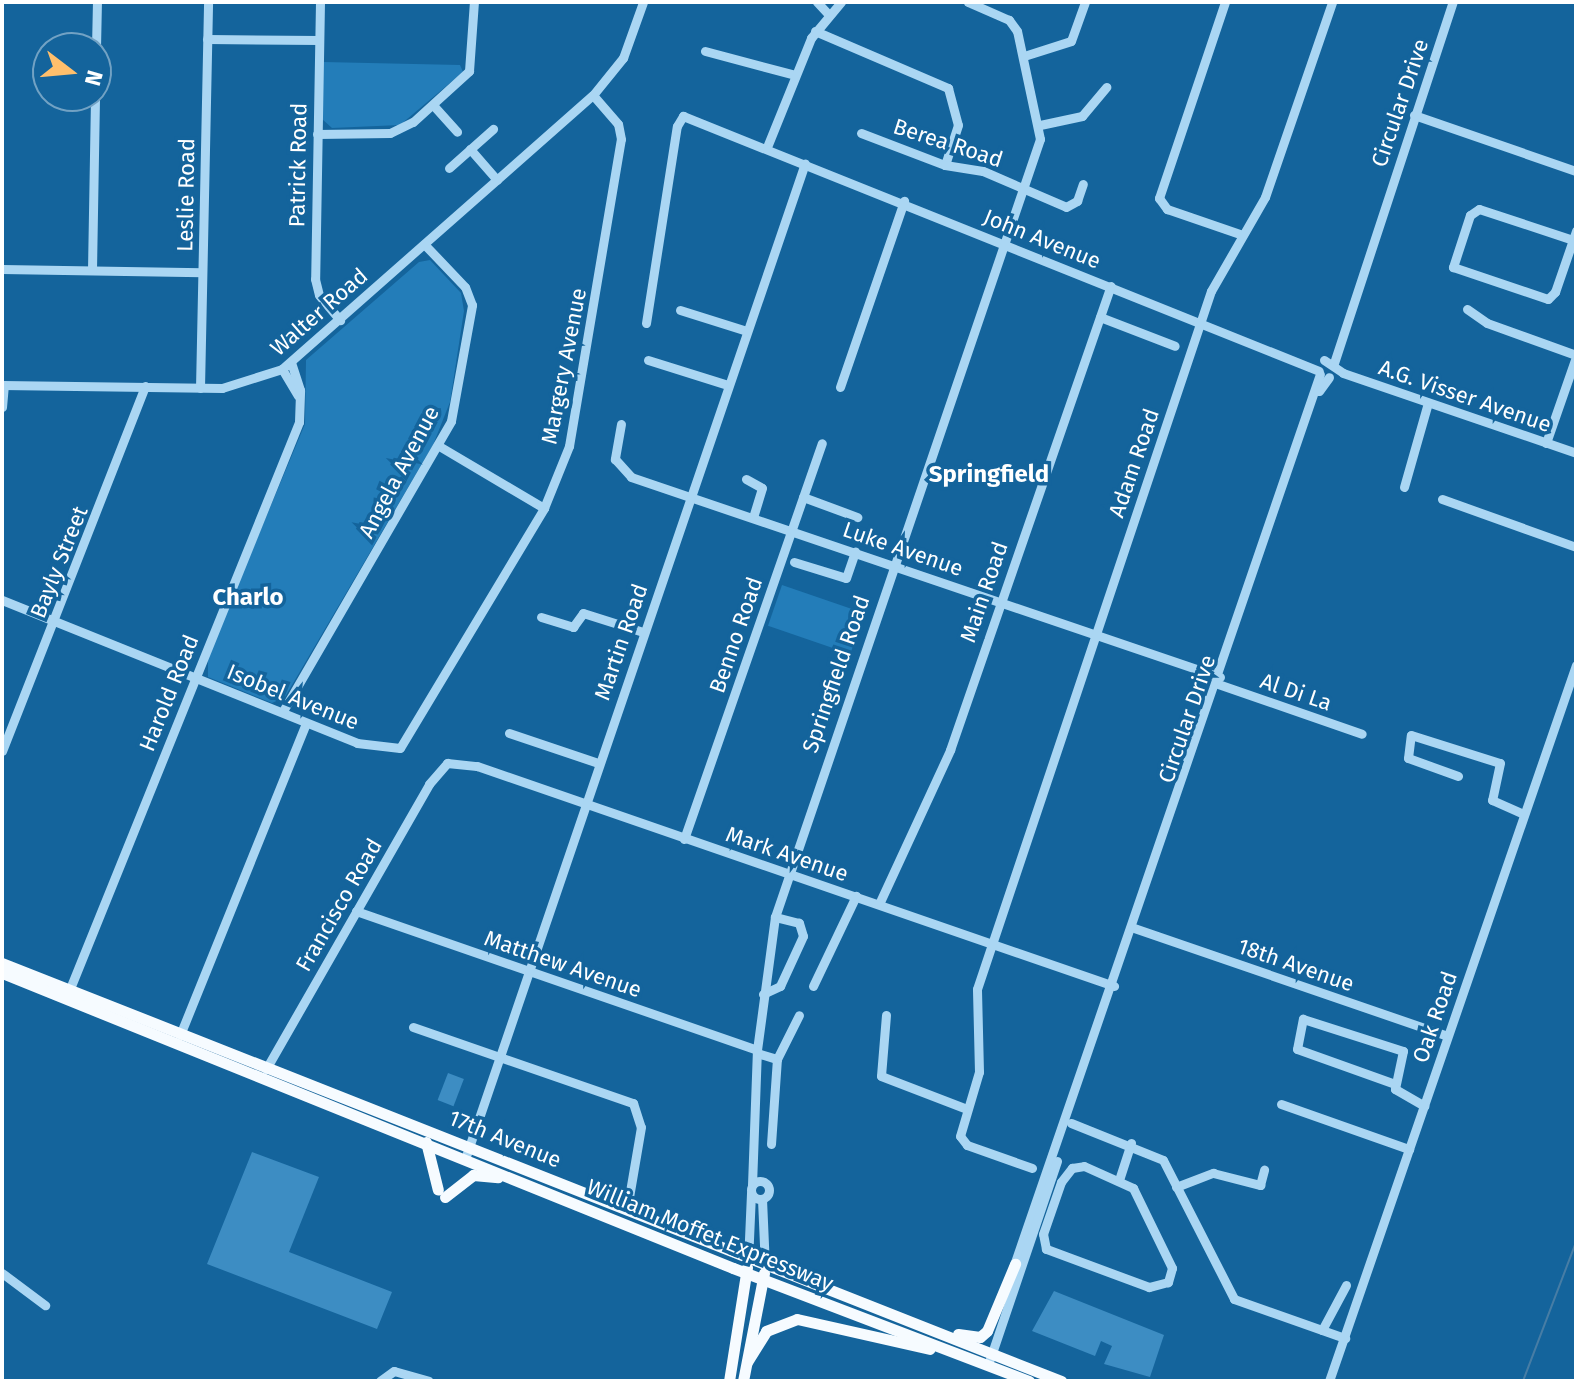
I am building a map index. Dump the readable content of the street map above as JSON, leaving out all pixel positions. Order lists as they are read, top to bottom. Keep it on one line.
{"streets":{"main road":["17th Avenue","William Moffet Expressway"],"street":["Circular Drive","Berea Road","Patrick Road","Leslie Road","John Avenue","Walter Road","Margery Avenue","A.G. Visser Avenue","Adam Road","Angela Avenue","Luke Avenue","Bayly Street","Main Road","Benno Road","Martin Road","Springfield Road","Al Di La","Harold Road","Isobel Avenue","Mark Avenue","Francisco Road","Matthew Avenue","18th Avenue","Oak Road"]},"crossings":[["Circular Drive","John Avenue"],["Circular Drive","A.G. Visser Avenue"],["Circular Drive","Luke Avenue"],["Circular Drive","Al Di La"],["Circular Drive","Mark Avenue"],["Circular Drive","18th Avenue"],["Circular Drive","William Moffet Expressway"],["Berea Road","Springfield Road"],["Patrick Road","Walter Road"],["Leslie Road","Walter Road"],["John Avenue","A.G. Visser Avenue"],["John Avenue","Adam Road"],["John Avenue","Main Road"],["John Avenue","Martin Road"],["John Avenue","Springfield Road"],["Walter Road","Margery Avenue"],["Walter Road","Angela Avenue"],["Walter Road","Bayly Street"],["Margery Avenue","Isobel Avenue"],["Adam Road","Luke Avenue"],["Adam Road","Mark Avenue"],["Angela Avenue","Isobel Avenue"],["Luke Avenue","Main Road"],["Luke Avenue","Benno Road"],["Luke Avenue","Martin Road"],["Luke Avenue","Springfield Road"],["Luke Avenue","Al Di La"],["Bayly Street","Isobel Avenue"],["Main Road","Mark Avenue"],["Benno Road","Mark Avenue"],["Martin Road","Mark Avenue"],["Martin Road","Matthew Avenue"],["Martin Road","17th Avenue"],["Springfield Road","Mark Avenue"],["Springfield Road","Matthew Avenue"],["Springfield Road","17th Avenue"],["Springfield Road","William Moffet Expressway"],["Harold Road","Isobel Avenue"],["Harold Road","17th Avenue"],["Mark Avenue","Francisco Road"],["Francisco Road","Matthew Avenue"],["Francisco Road","17th Avenue"],["18th Avenue","Oak Road"],["17th Avenue","William Moffet Expressway"]],"districts":["Springfield","Charlo"],"north":"right"}
